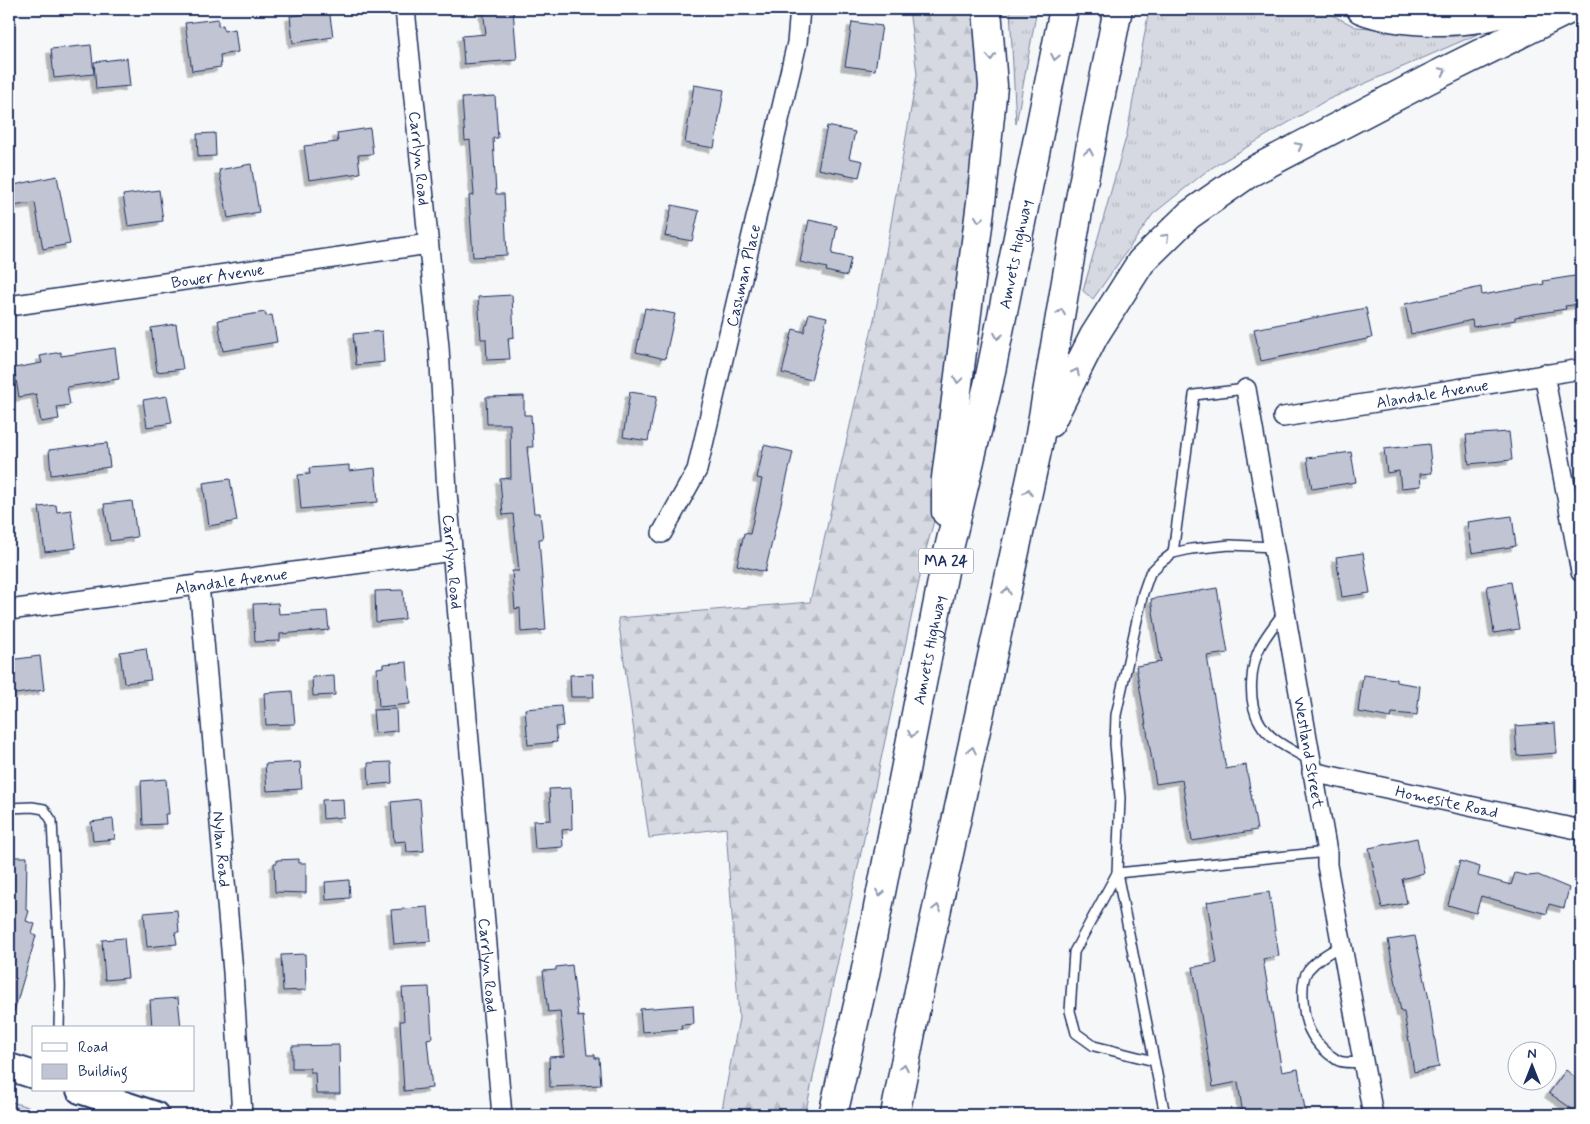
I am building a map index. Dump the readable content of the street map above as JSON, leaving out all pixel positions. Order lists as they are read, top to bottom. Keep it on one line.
{"streets":{"highway":["Amvets Highway","MA 24"],"street":["Carrlyn Road","Cashman Place","Bower Avenue","Alandale Avenue","Westland Street","Homesite Road","Nylan Road"]},"crossings":[["Carrlyn Road","Bower Avenue"],["Carrlyn Road","Alandale Avenue"],["Alandale Avenue","Nylan Road"],["Westland Street","Homesite Road"]],"legend":["Road","Building"],"north":"top"}
